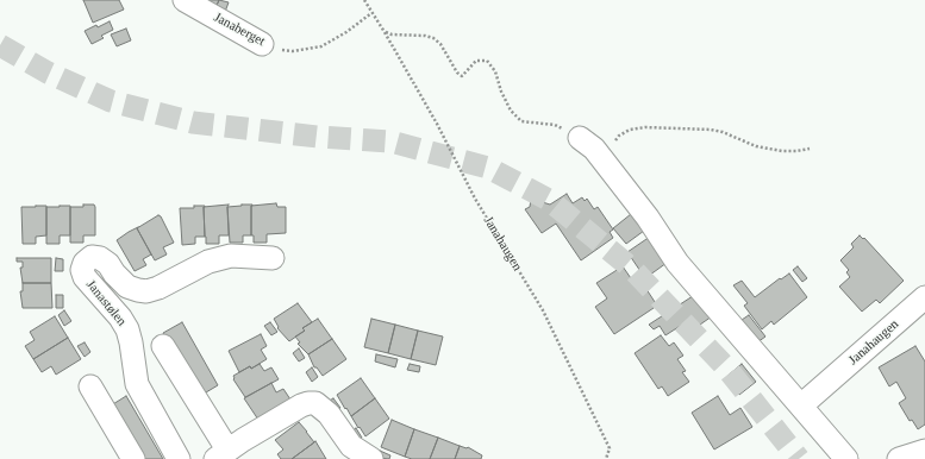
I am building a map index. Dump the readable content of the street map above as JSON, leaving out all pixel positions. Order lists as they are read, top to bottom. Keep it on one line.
{"streets":{"street":["Janaberget","Janahaugen","Janastølen"]},"crossings":[["Janaberget","Janahaugen"]]}
